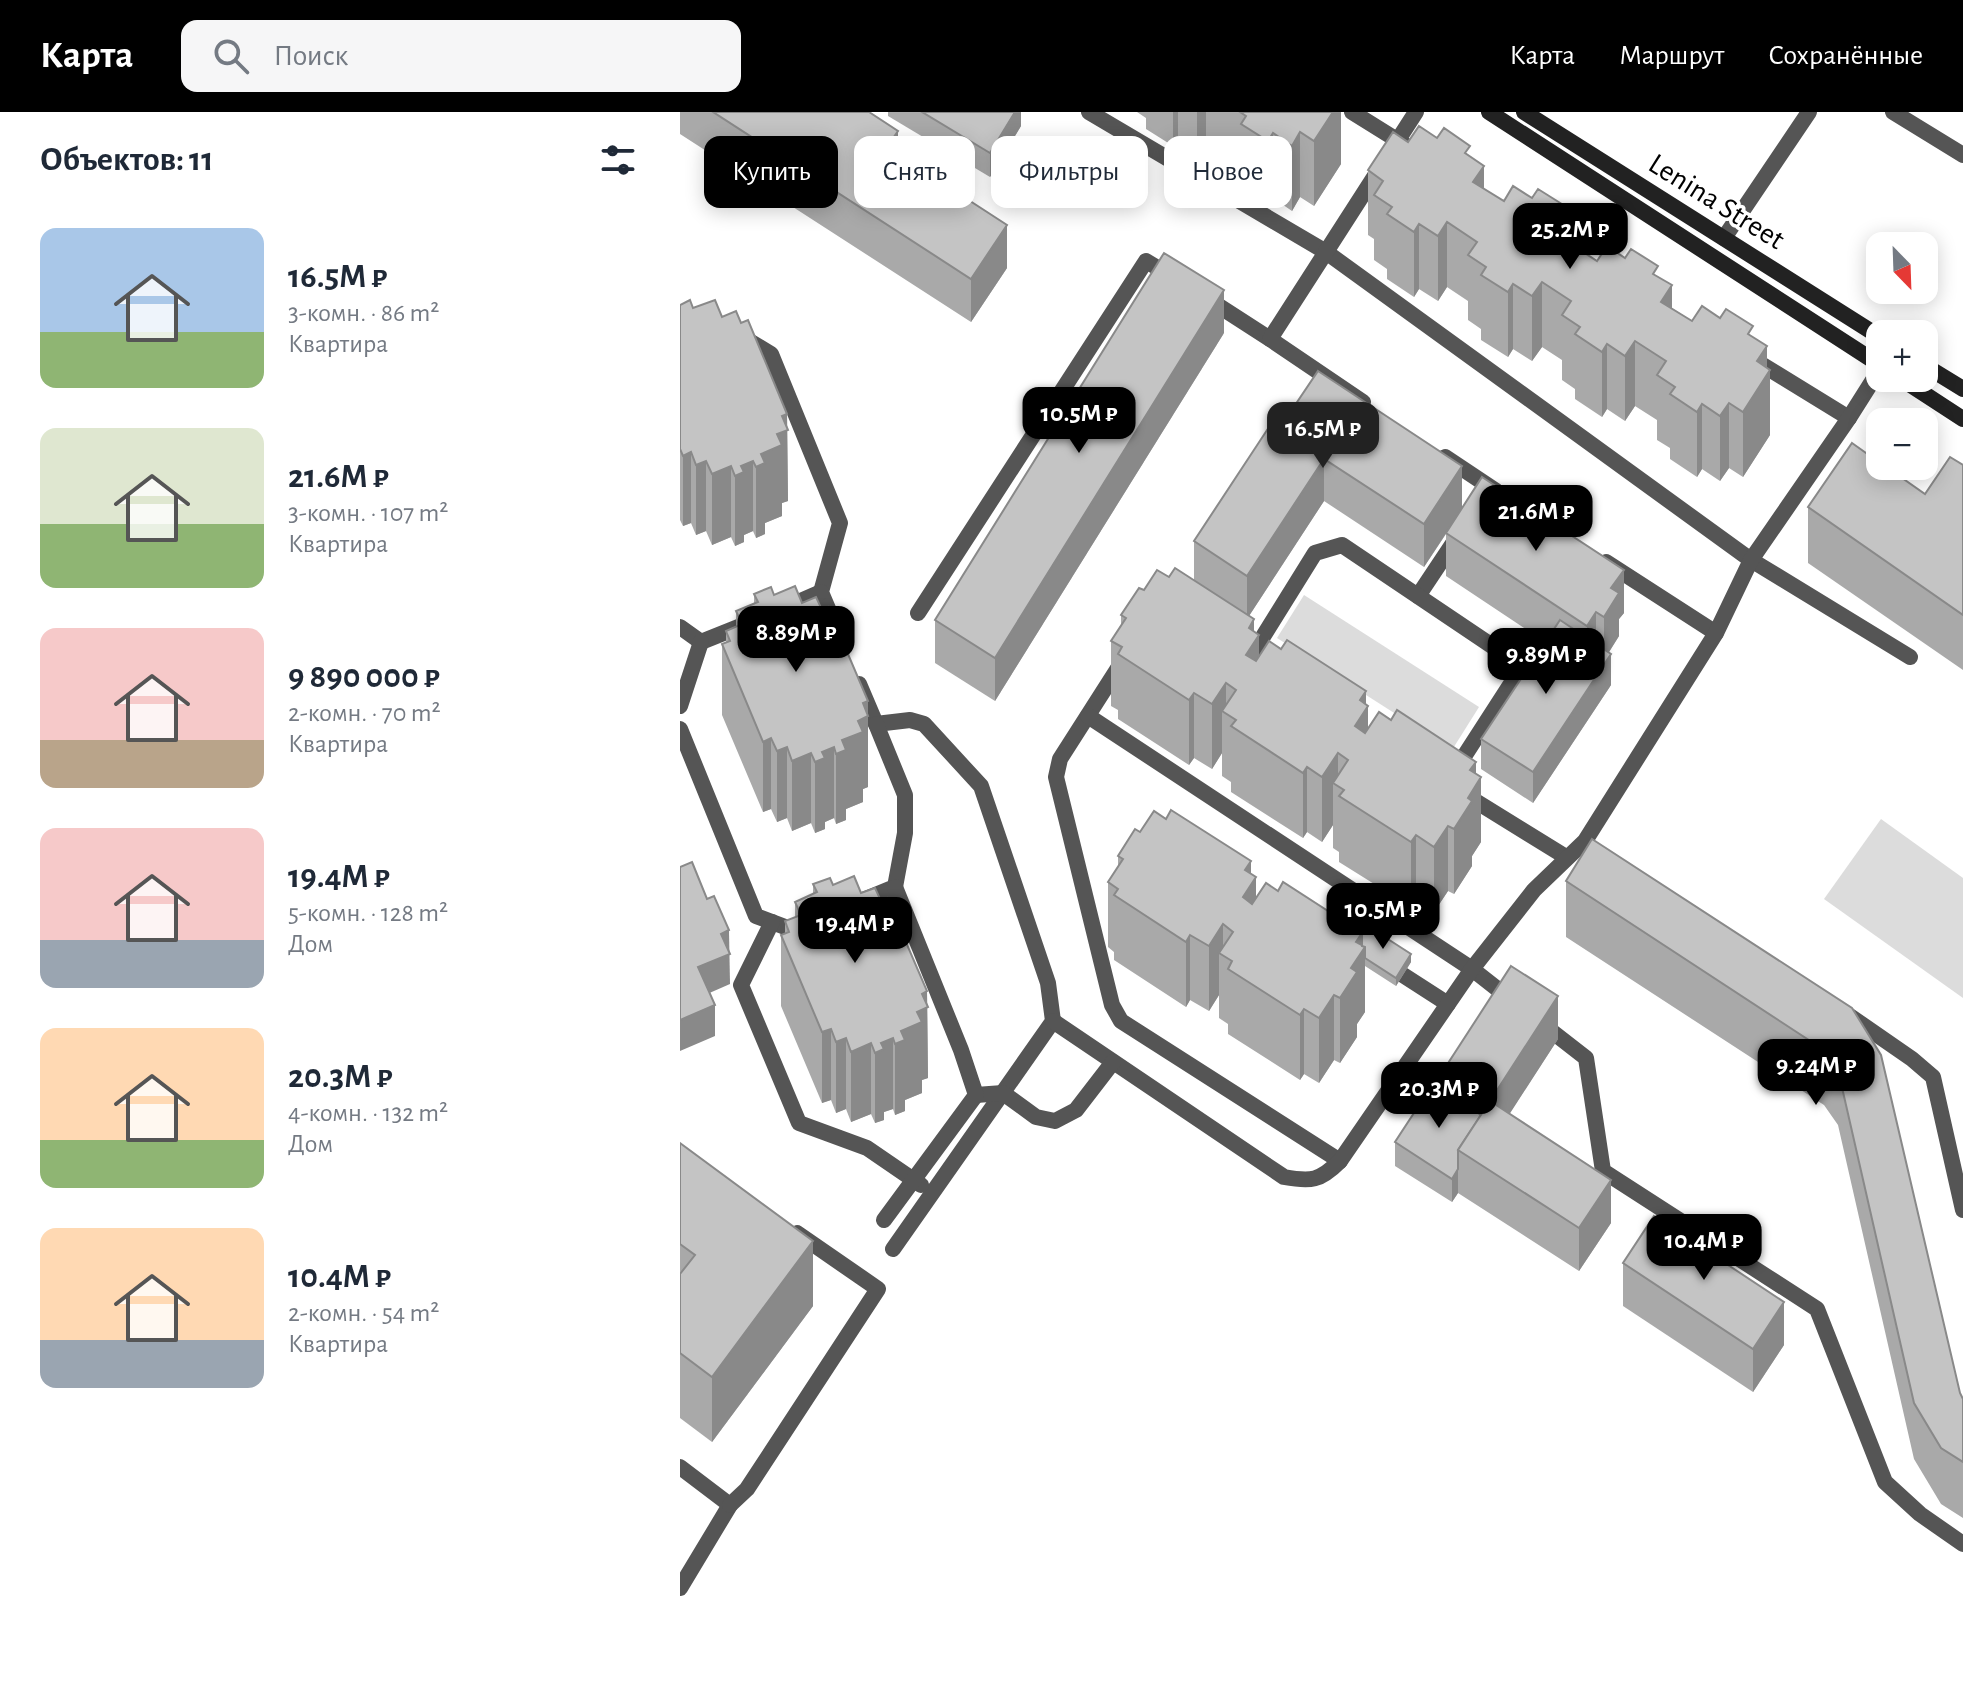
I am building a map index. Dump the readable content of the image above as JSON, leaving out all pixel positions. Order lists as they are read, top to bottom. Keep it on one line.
{"streets":{"street":["Lenina Street"]},"north":"bottom right","page":{"header":"Карта","search":"Поиск","nav":["Карта","Маршрут","Сохранённые"],"heading":"Объектов: 11","chip":["Купить","Снять","Фильтры","Новое"],"price":["25.2M ₽","10.5M ₽","16.5M ₽","21.6M ₽","8.89M ₽","9.89M ₽","10.5M ₽","19.4M ₽","9.24M ₽","20.3M ₽","10.4M ₽"],"list":[{"name":"16.5M ₽","note":"3-комн. · 86 m² · Квартира"},{"name":"21.6M ₽","note":"3-комн. · 107 m² · Квартира"},{"name":"9 890 000 ₽","note":"2-комн. · 70 m² · Квартира"},{"name":"19.4M ₽","note":"5-комн. · 128 m² · Дом"},{"name":"20.3M ₽","note":"4-комн. · 132 m² · Дом"},{"name":"10.4M ₽","note":"2-комн. · 54 m² · Квартира"}],"map_buttons":["+","−"]}}
